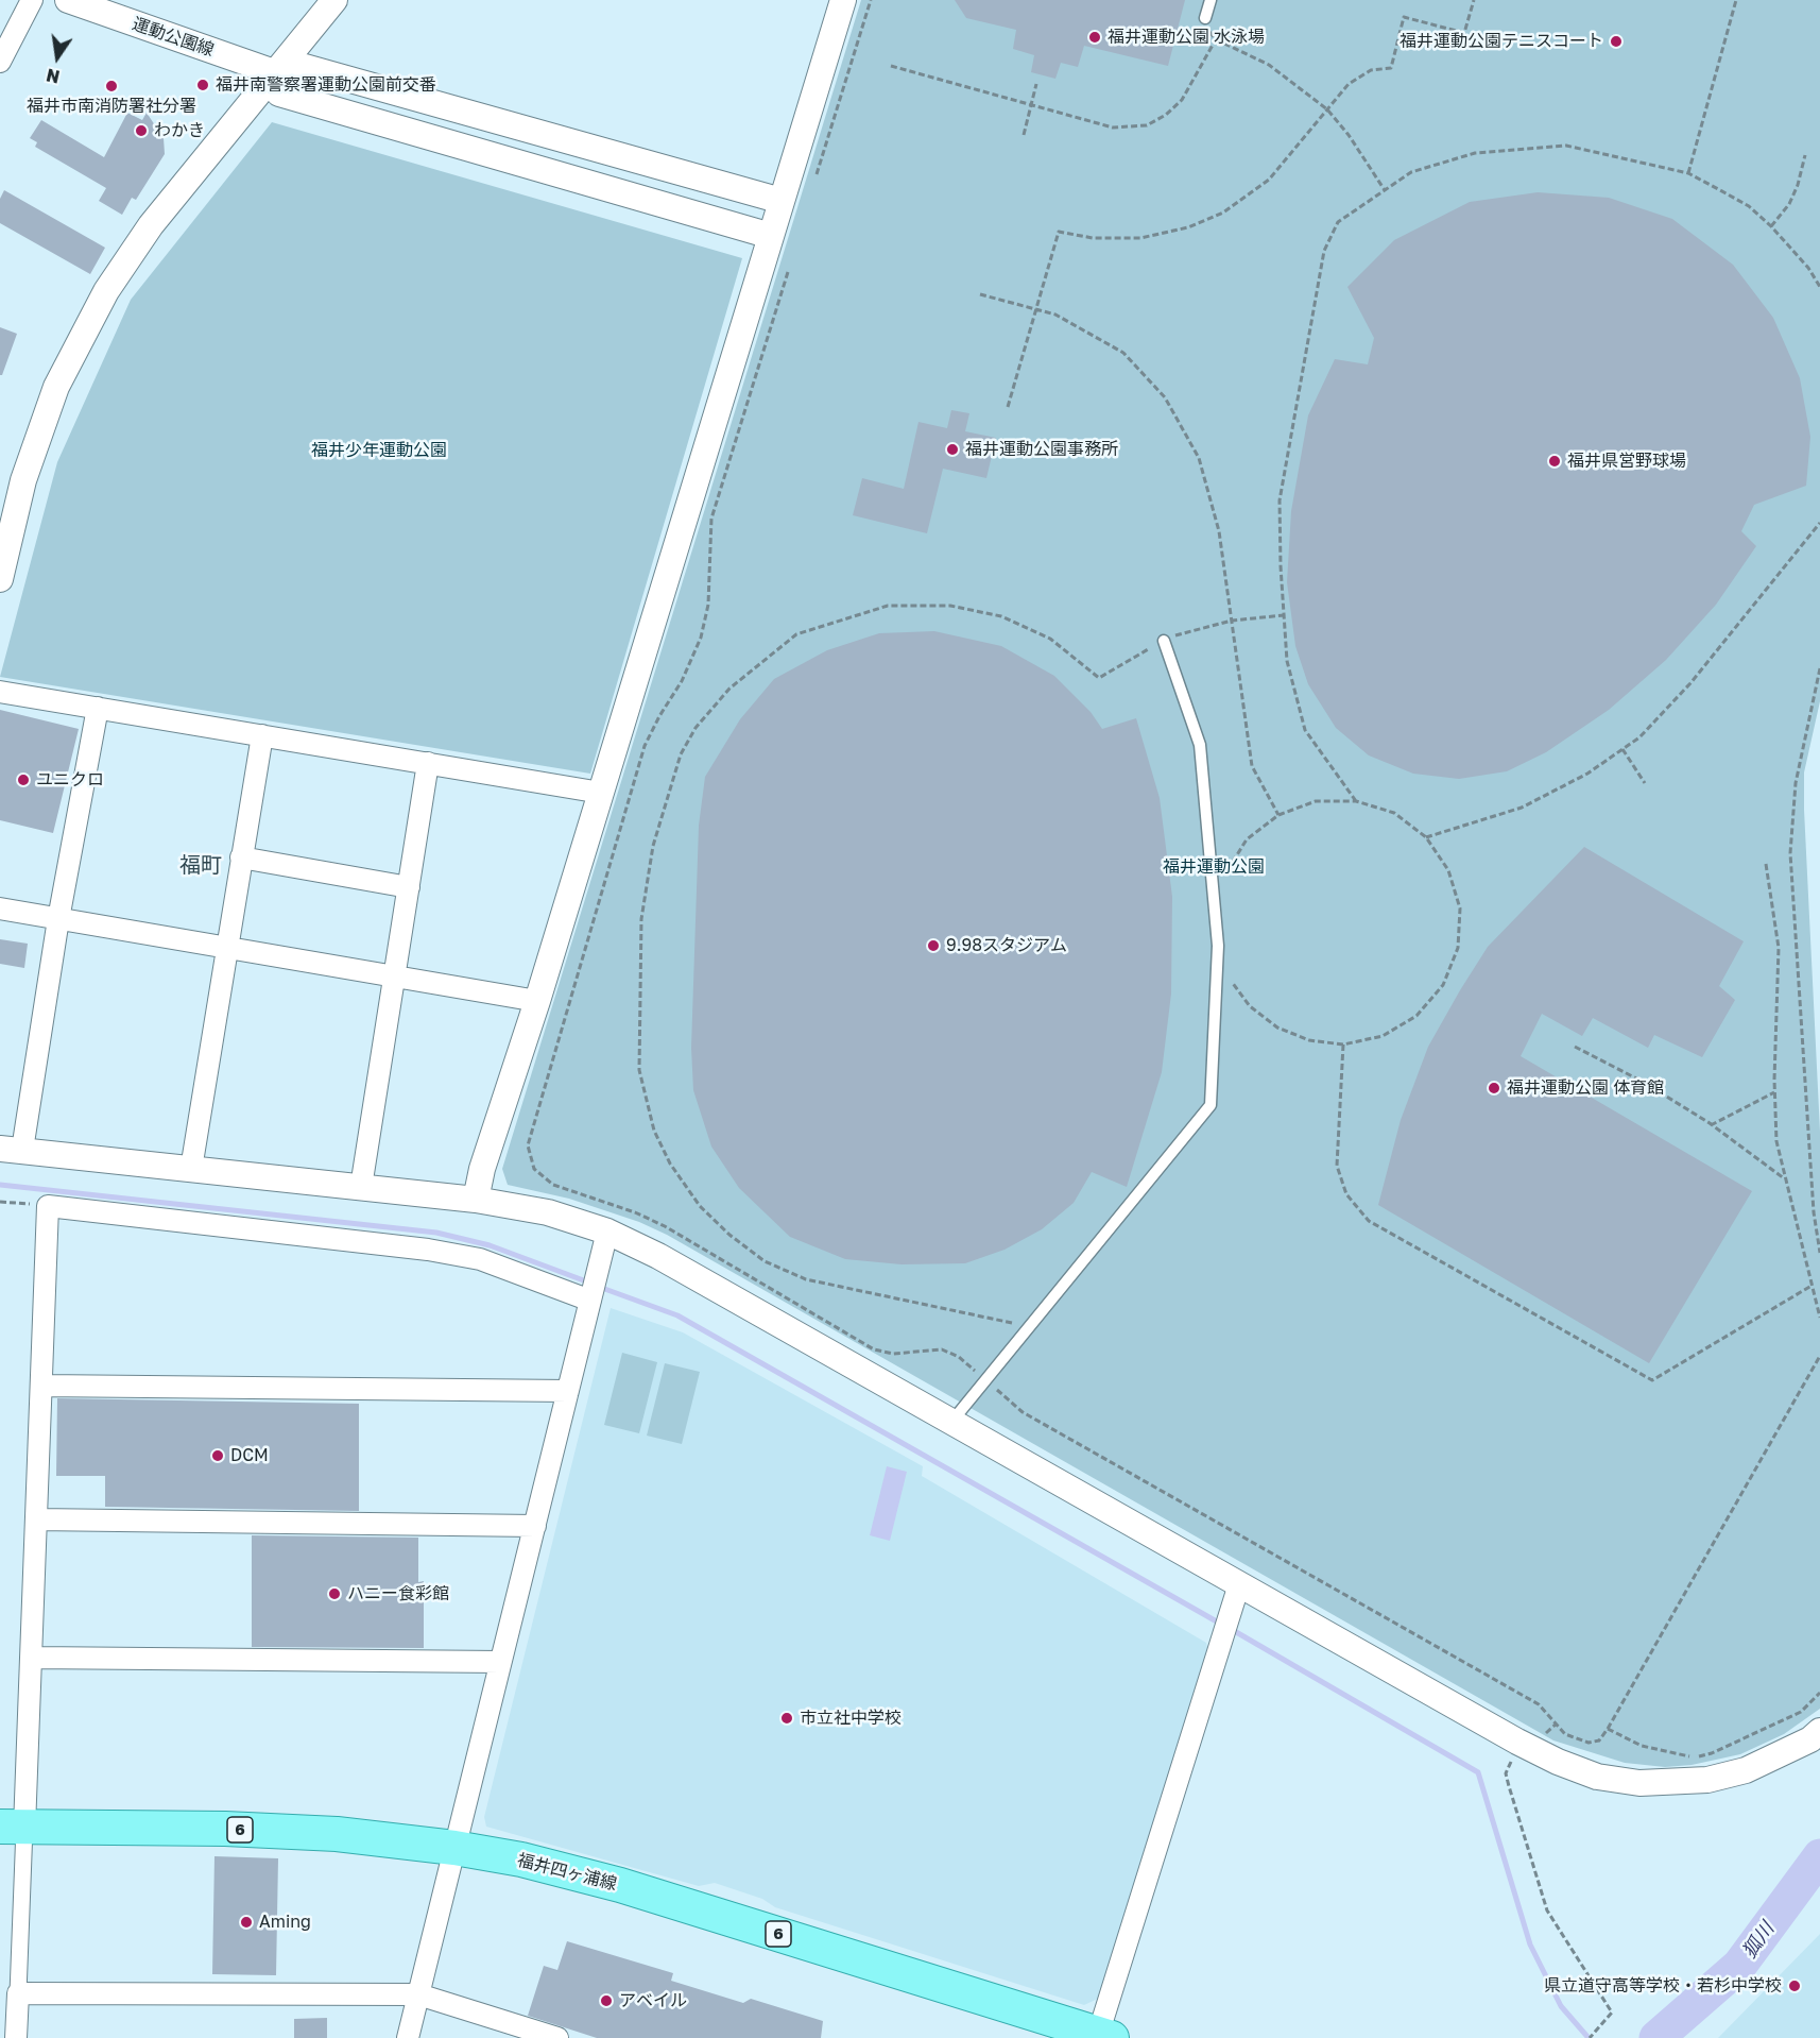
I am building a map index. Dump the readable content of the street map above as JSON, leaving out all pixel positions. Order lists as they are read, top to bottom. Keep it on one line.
{"streets":{"main road":["6","福井四ヶ浦線"],"street":["運動公園線"]},"districts":["福町"],"water":["狐川"],"parks":["福井少年運動公園","福井運動公園"],"places":["福井運動公園 水泳場","福井運動公園テニスコート","福井南警察署運動公園前交番","福井市南消防署社分署","わかき","福井運動公園事務所","福井県営野球場","ユニクロ","9.98スタジアム","福井運動公園 体育館","DCM","ハニー食彩館","市立社中学校","Aming","県立道守高等学校・若杉中学校","アベイル"],"north":"bottom"}
